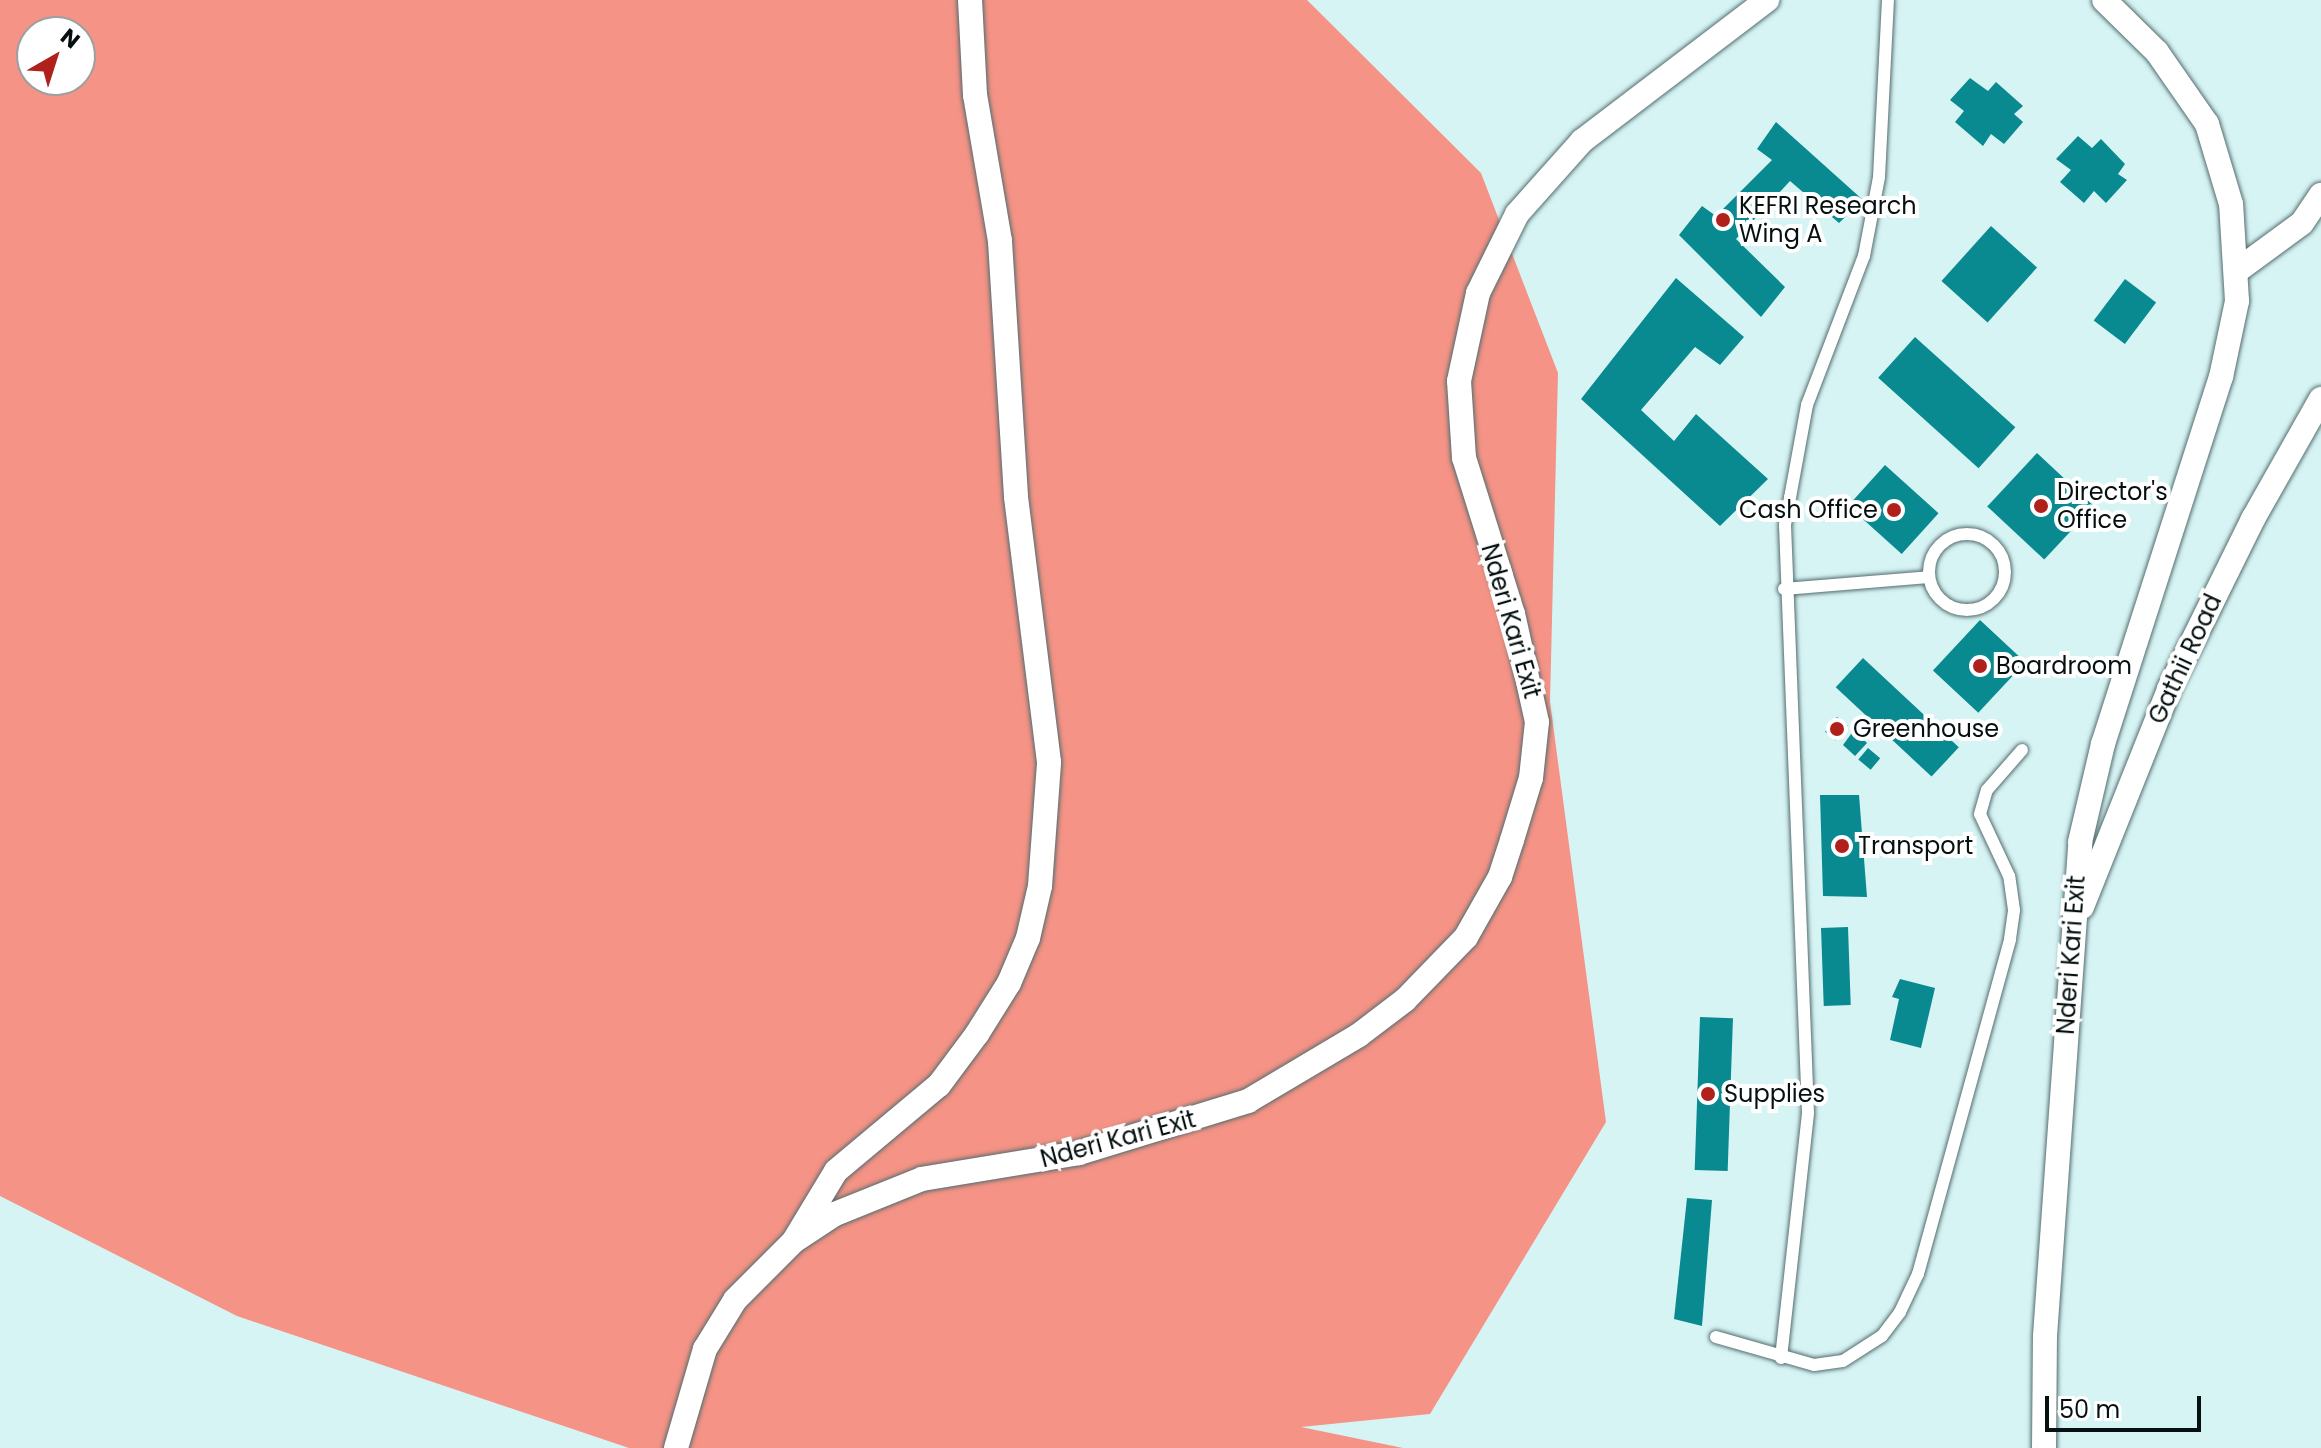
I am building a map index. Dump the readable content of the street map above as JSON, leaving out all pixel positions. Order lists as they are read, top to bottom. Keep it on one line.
{"streets":{"street":["Nderi Kari Exit","Gathii Road"]},"crossings":[["Nderi Kari Exit","Gathii Road"]],"places":["KEFRI Research Wing A","Director's Office","Cash Office","Boardroom","Greenhouse","Transport","Supplies"],"scale_bar":"50 m","north":"top right"}
